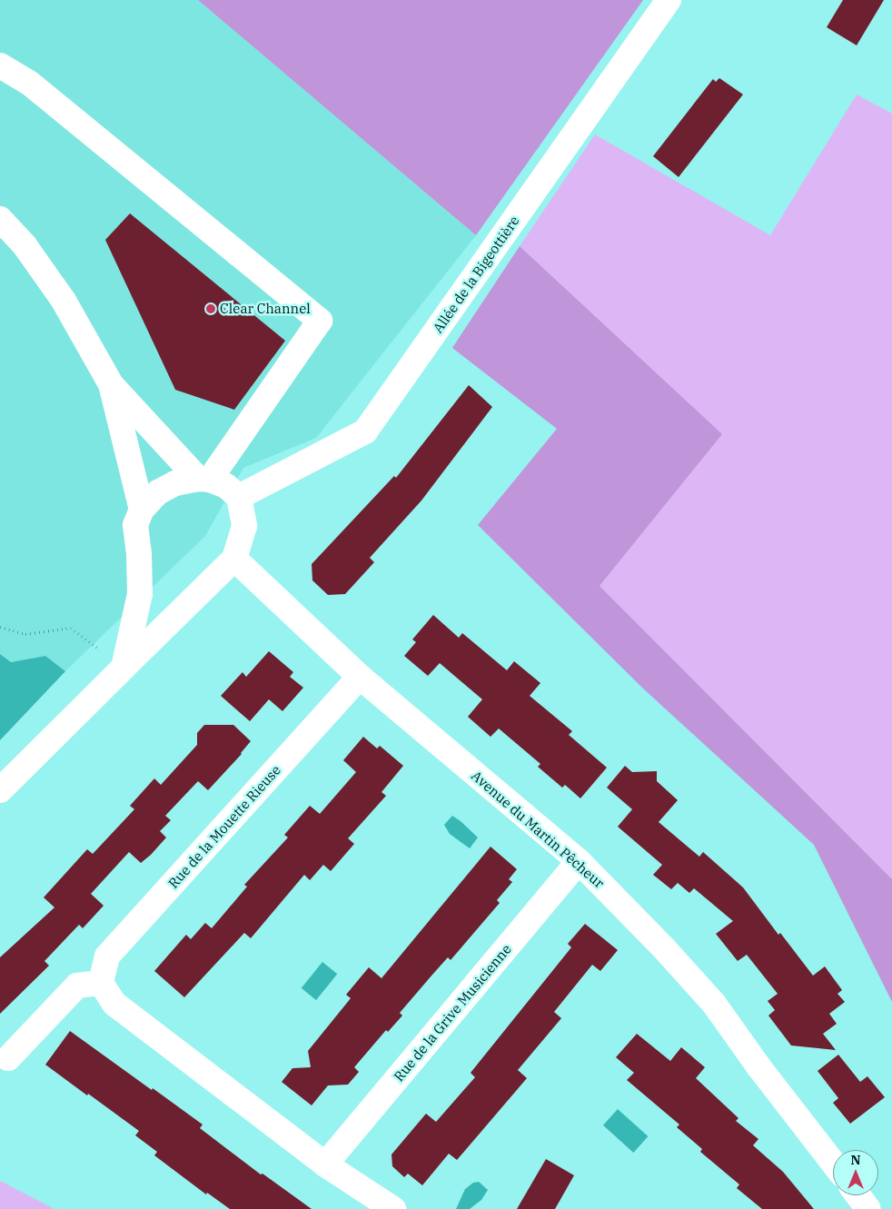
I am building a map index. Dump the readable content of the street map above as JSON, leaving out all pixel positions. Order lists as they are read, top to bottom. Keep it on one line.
{"streets":{"street":["Allée de la Bigeottière","Rue de la Mouette Rieuse","Avenue du Martin Pêcheur","Rue de la Grive Musicienne"]},"crossings":[["Rue de la Mouette Rieuse","Avenue du Martin Pêcheur"],["Avenue du Martin Pêcheur","Rue de la Grive Musicienne"]],"places":["Clear Channel"],"north":"top"}
